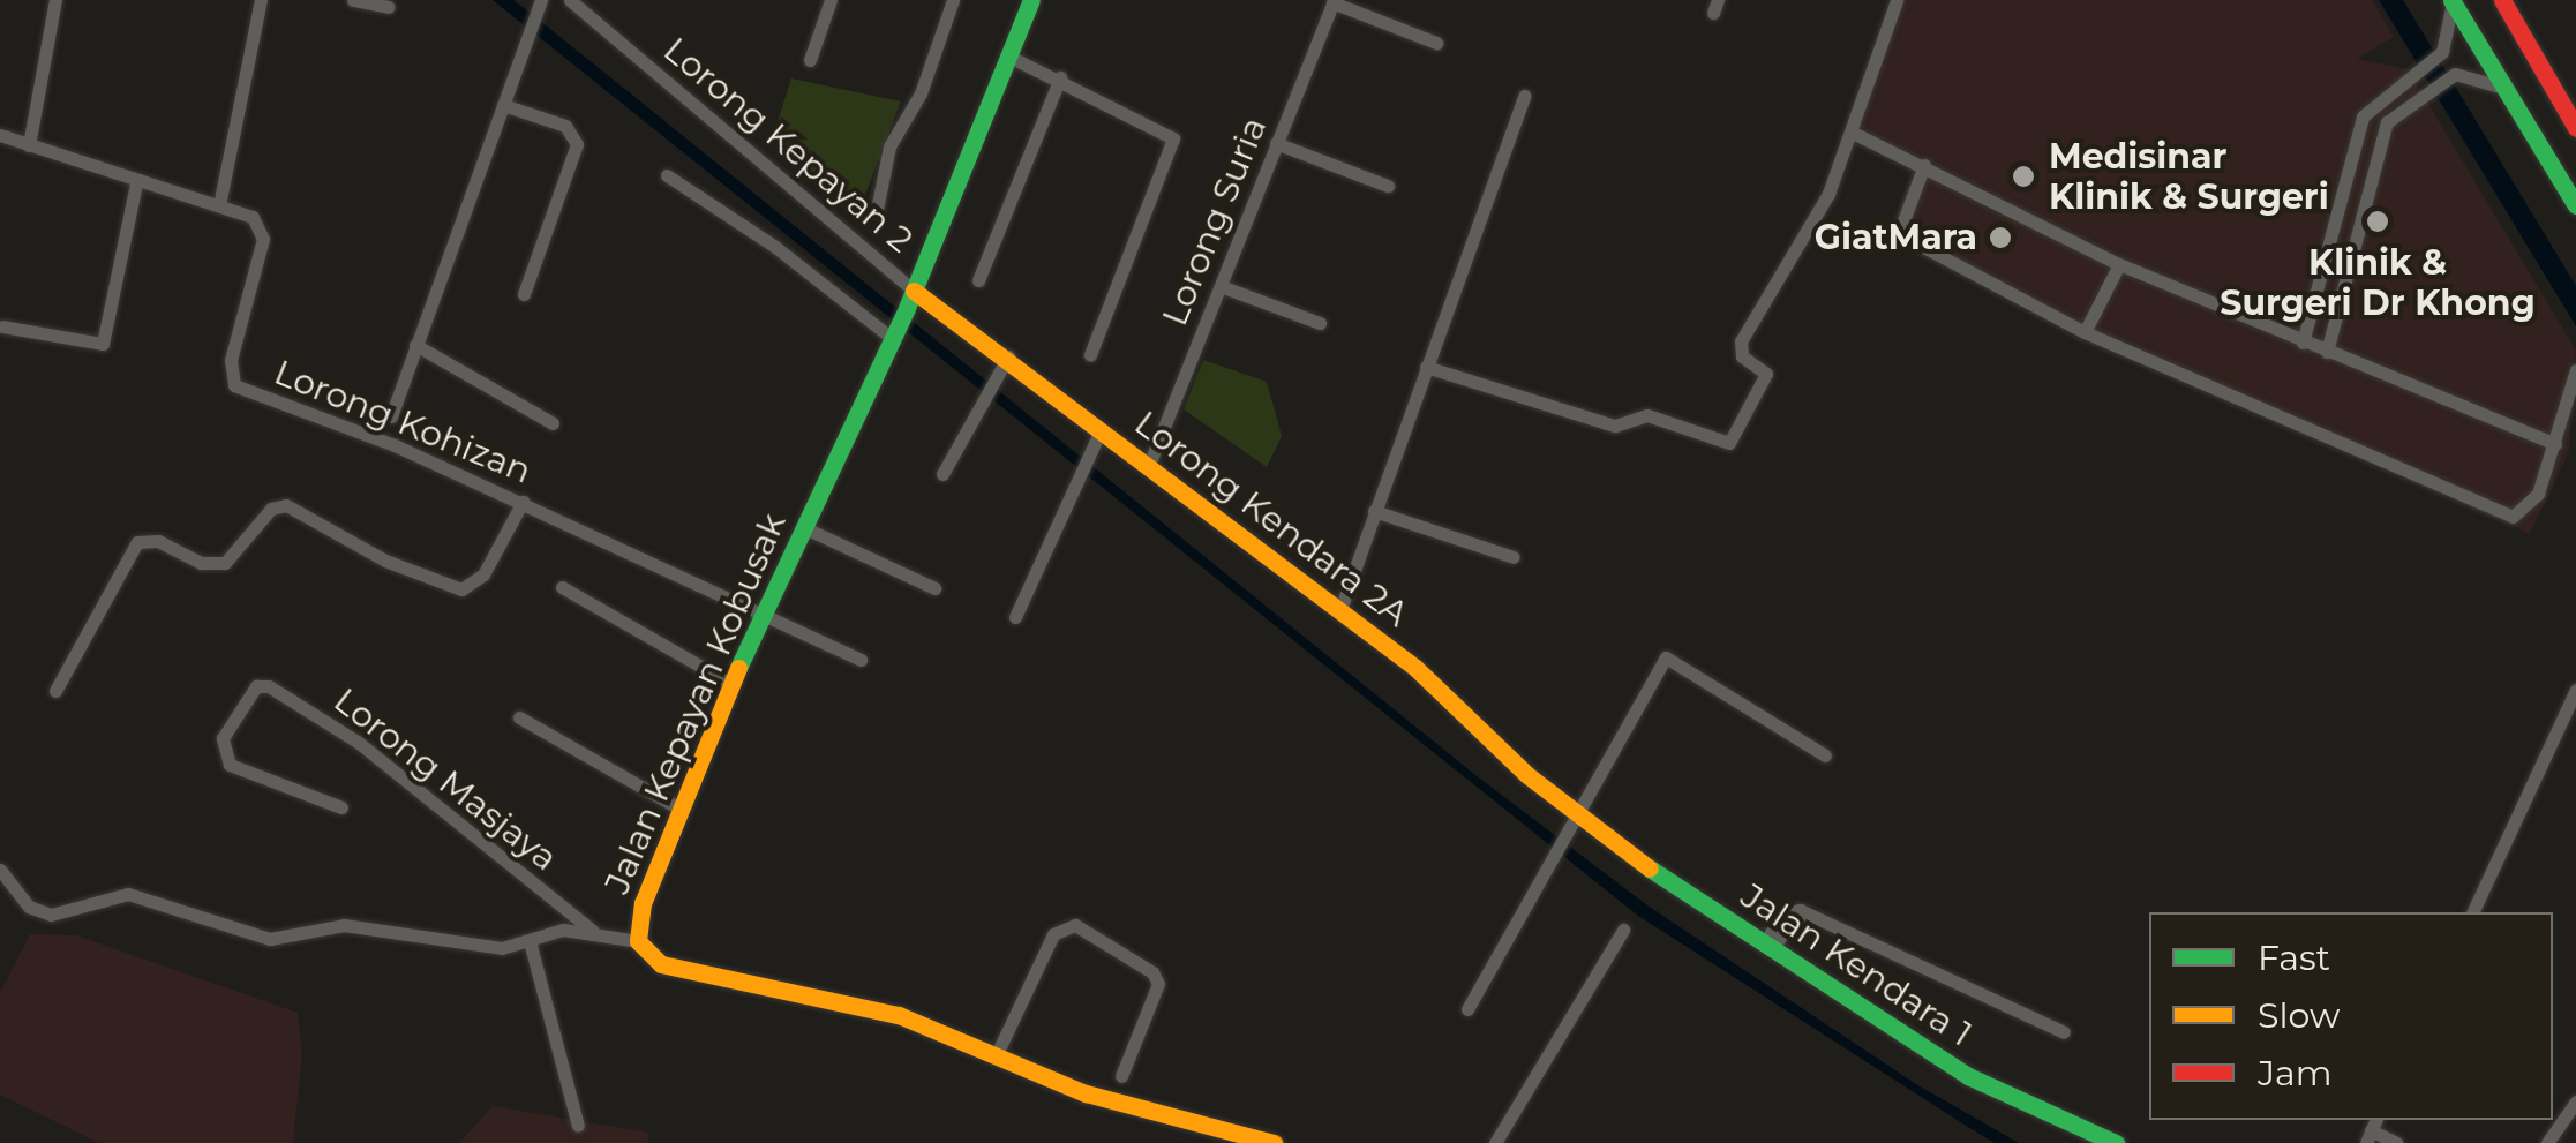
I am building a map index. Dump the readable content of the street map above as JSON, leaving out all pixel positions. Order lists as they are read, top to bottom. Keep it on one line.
{"streets":{"main road":["Lorong Kendara 2A","Jalan Kepayan Kobusak","Jalan Kendara 1"],"street":["Lorong Kepayan 2","Lorong Suria","Lorong Kohizan","Lorong Masjaya"]},"crossings":[["Lorong Kepayan 2","Lorong Kendara 2A"],["Lorong Kepayan 2","Jalan Kepayan Kobusak"],["Lorong Suria","Lorong Kendara 2A"],["Lorong Kohizan","Jalan Kepayan Kobusak"],["Lorong Kendara 2A","Jalan Kepayan Kobusak"],["Lorong Kendara 2A","Jalan Kendara 1"],["Jalan Kepayan Kobusak","Lorong Masjaya"]],"places":["Medisinar Klinik & Surgeri","Klinik & Surgeri Dr Khong","GiatMara"],"legend":["Fast","Slow","Jam"]}
